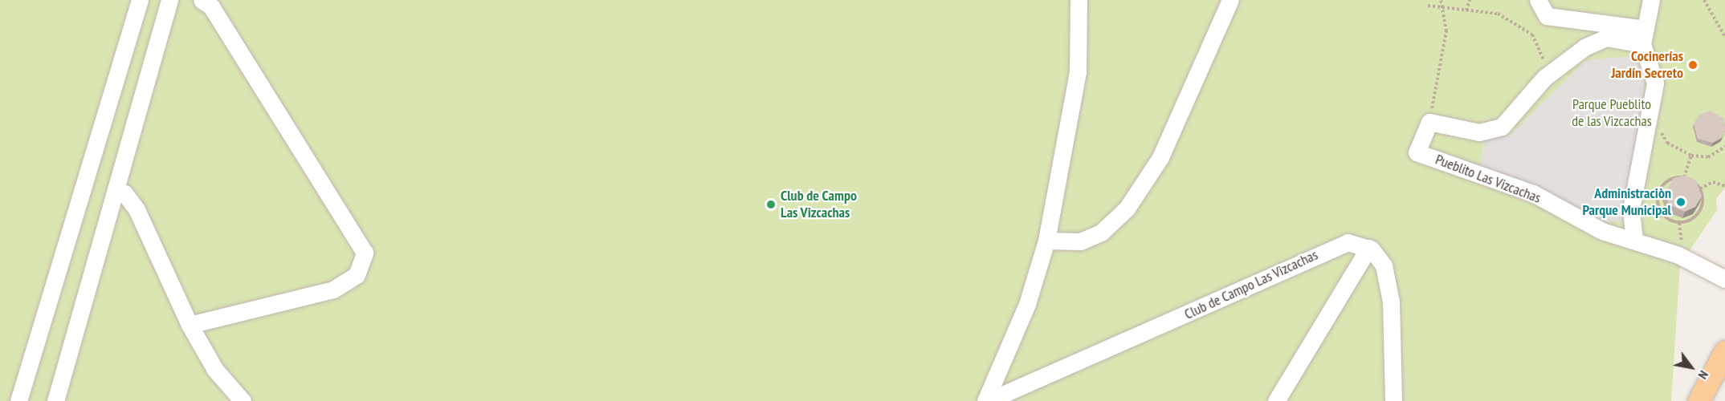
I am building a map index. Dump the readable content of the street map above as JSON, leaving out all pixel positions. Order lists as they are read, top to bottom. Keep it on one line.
{"streets":{"lane":["Pueblito Las Vizcachas","Club de Campo Las Vizcachas"]},"parks":["Parque Pueblito de las Vizcachas"],"places":["Cocinerías Jardín Secreto","Administraciòn Parque Municipal","Club de Campo Las Vizcachas"],"north":"bottom right"}
